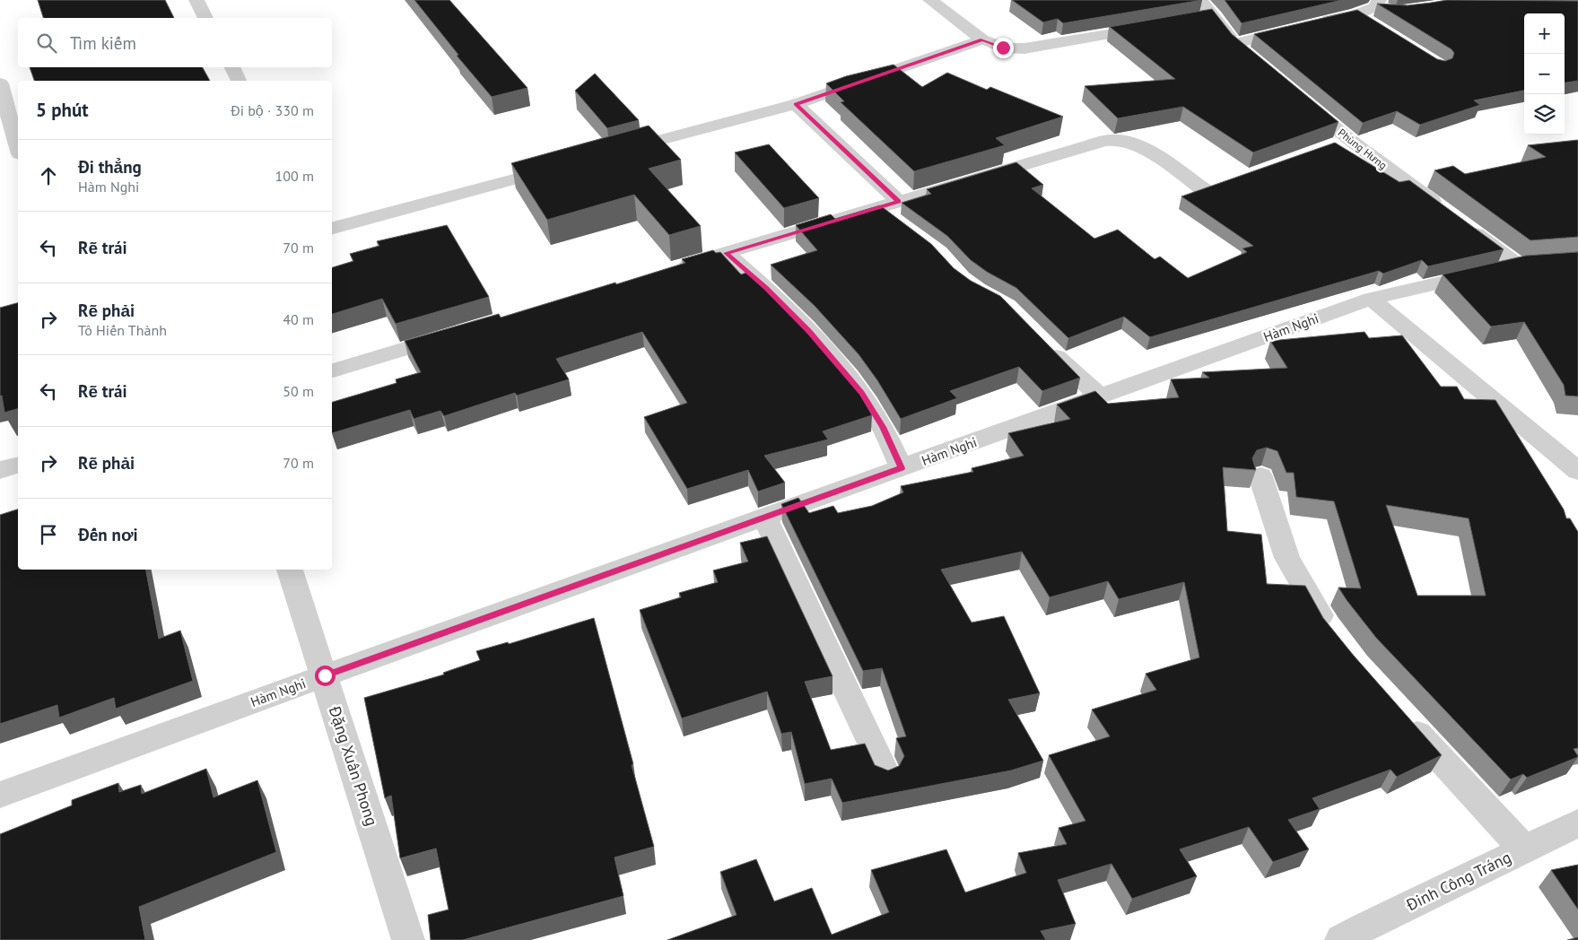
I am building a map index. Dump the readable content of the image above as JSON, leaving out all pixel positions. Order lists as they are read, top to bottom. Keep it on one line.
{"streets":{"street":["Phùng Hưng","Hàm Nghi","Đặng Xuân Phong","Đinh Công Tráng"]},"crossings":[["Phùng Hưng","Hàm Nghi"],["Hàm Nghi","Đặng Xuân Phong"]],"page":{"map_buttons":["+","−"],"search":"Tìm kiếm","heading":["5 phút","Đi bộ · 330 m"],"list":[["Đi thẳng","Hàm Nghi","100 m"],["Rẽ trái","70 m"],["Rẽ phải","Tô Hiến Thành","40 m"],["Rẽ trái","50 m"],["Rẽ phải","70 m"],"Đến nơi"]}}
